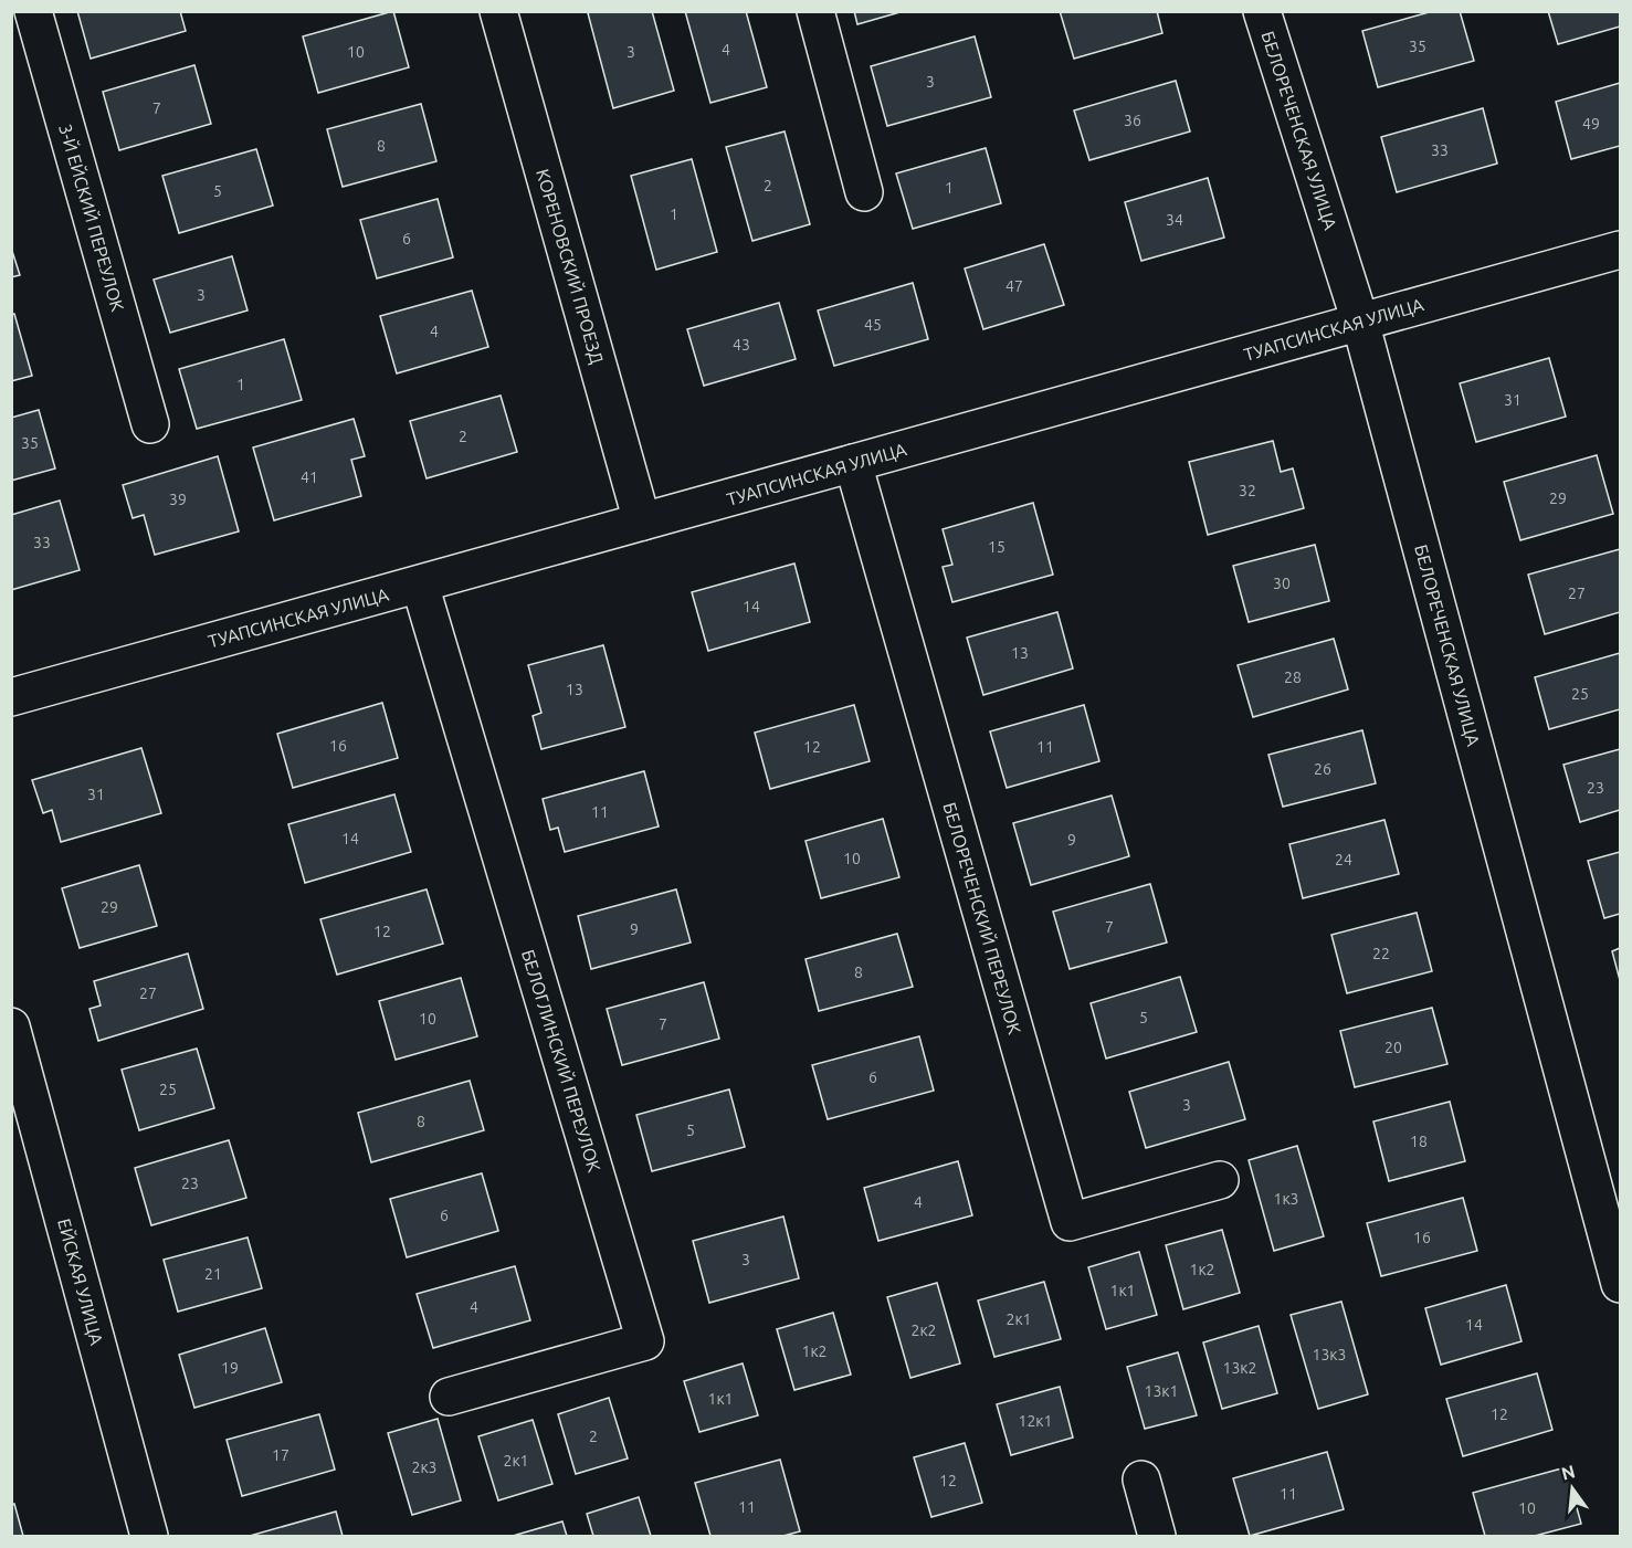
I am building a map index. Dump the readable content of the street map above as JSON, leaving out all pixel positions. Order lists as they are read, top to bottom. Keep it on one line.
{"streets":{"street":["БЕЛОРЕЧЕНСКАЯ УЛИЦА","3-Й ЕЙСКИЙ ПЕРЕУЛОК","КОРЕНОВСКИЙ ПРОЕЗД","ТУАПСИНСКАЯ УЛИЦА","БЕЛОРЕЧЕНСКИЙ ПЕРЕУЛОК","БЕЛОГЛИНСКИЙ ПЕРЕУЛОК","ЕЙСКАЯ УЛИЦА"]},"crossings":[["БЕЛОРЕЧЕНСКАЯ УЛИЦА","ТУАПСИНСКАЯ УЛИЦА"],["КОРЕНОВСКИЙ ПРОЕЗД","ТУАПСИНСКАЯ УЛИЦА"],["ТУАПСИНСКАЯ УЛИЦА","БЕЛОРЕЧЕНСКИЙ ПЕРЕУЛОК"],["ТУАПСИНСКАЯ УЛИЦА","БЕЛОГЛИНСКИЙ ПЕРЕУЛОК"]],"house_numbers":["35","4","10","3","3","7","36","49","8","33","2","1","5","1","34","6","47","3","45","4","43","1","31","2","35","41","32","29","39","33","15","30","27","14","13","28","13","25","16","12","11","26","23","31","11","14","9","10","24","29","7","9","12","22","8","27","5","10","7","20","6","25","3","8","5","18","23","1к3","4","6","16","3","1к2","21","1к1","4","2к1","14","2к2","1к2","13к3","19","13к2","13к1","1к1","12","12к1","2","17","2к1","2к3","12","11","11","10"],"north":"top"}
